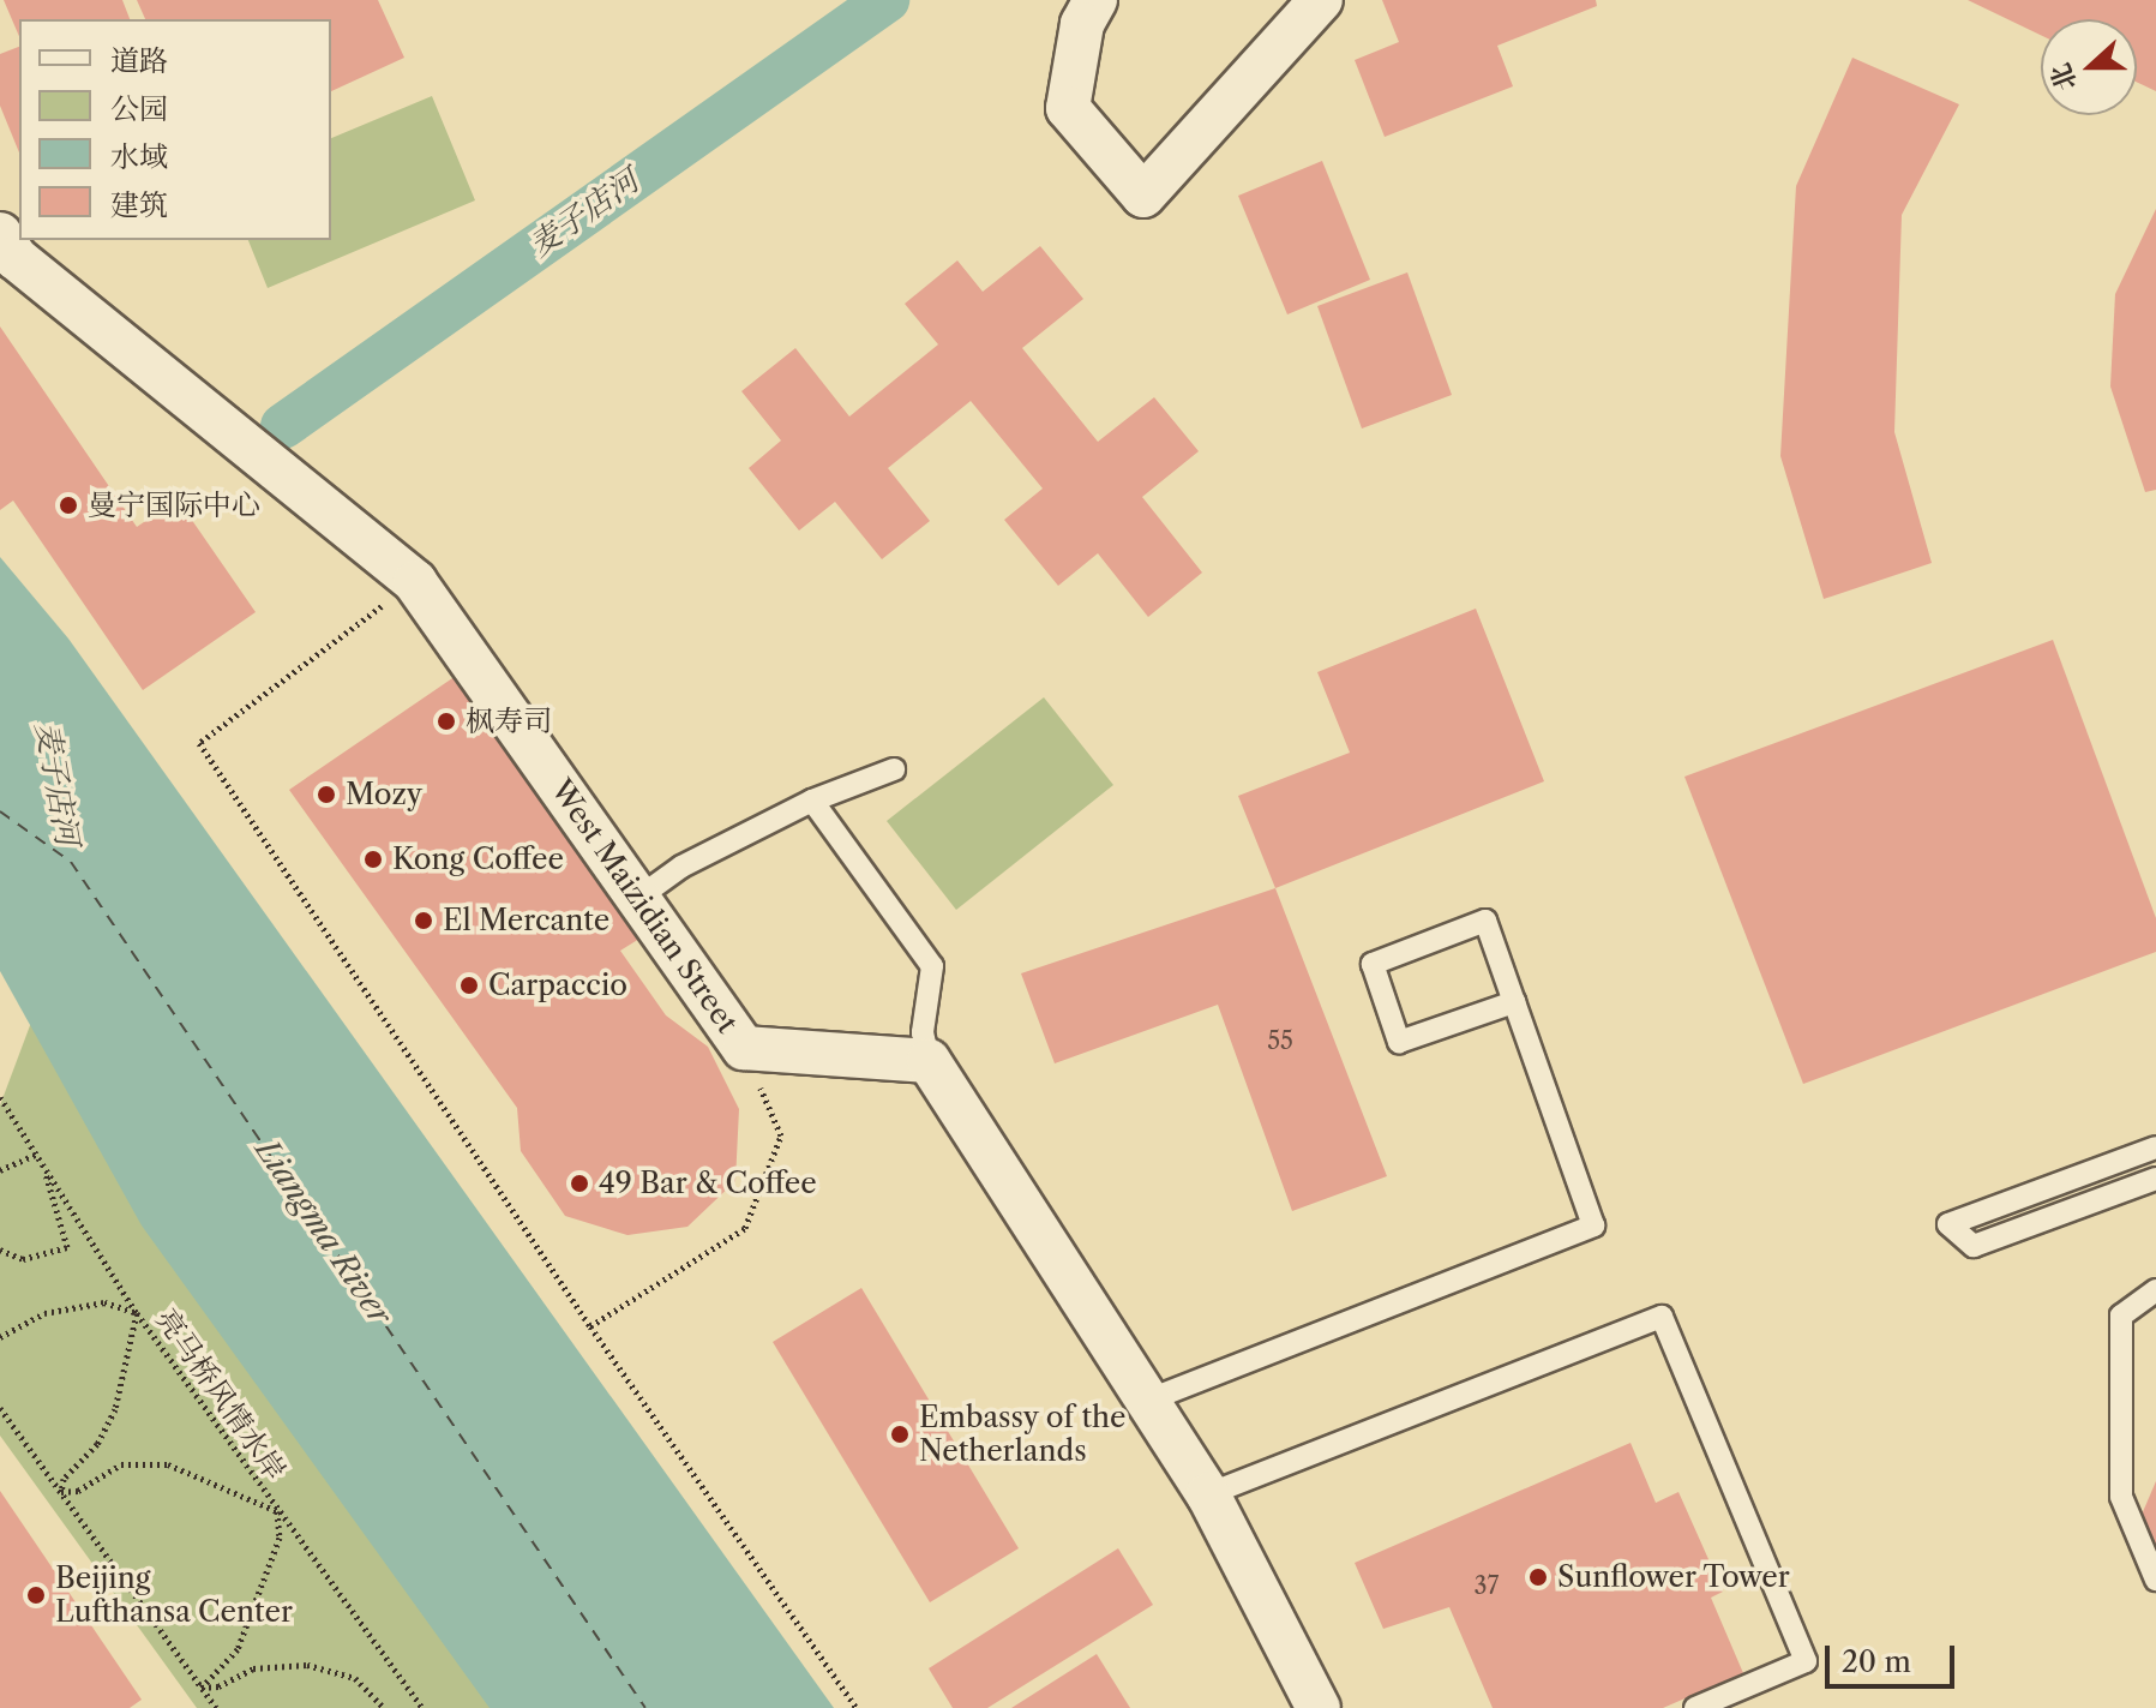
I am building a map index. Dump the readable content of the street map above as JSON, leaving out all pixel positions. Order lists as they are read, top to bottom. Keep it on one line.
{"streets":{"street":["West Maizidian Street"],"path":["亮马桥风情水岸"]},"water":["麦子店河","Liangma River"],"places":["曼宁国际中心","枫寿司","Mozy","Kong Coffee","El Mercante","Carpaccio","49 Bar & Coffee","Embassy of the Netherlands","Sunflower Tower","Beijing Lufthansa Center"],"house_numbers":["55","37"],"legend":["道路","公园","水域","建筑"],"scale_bar":"20 m","north":"left"}
